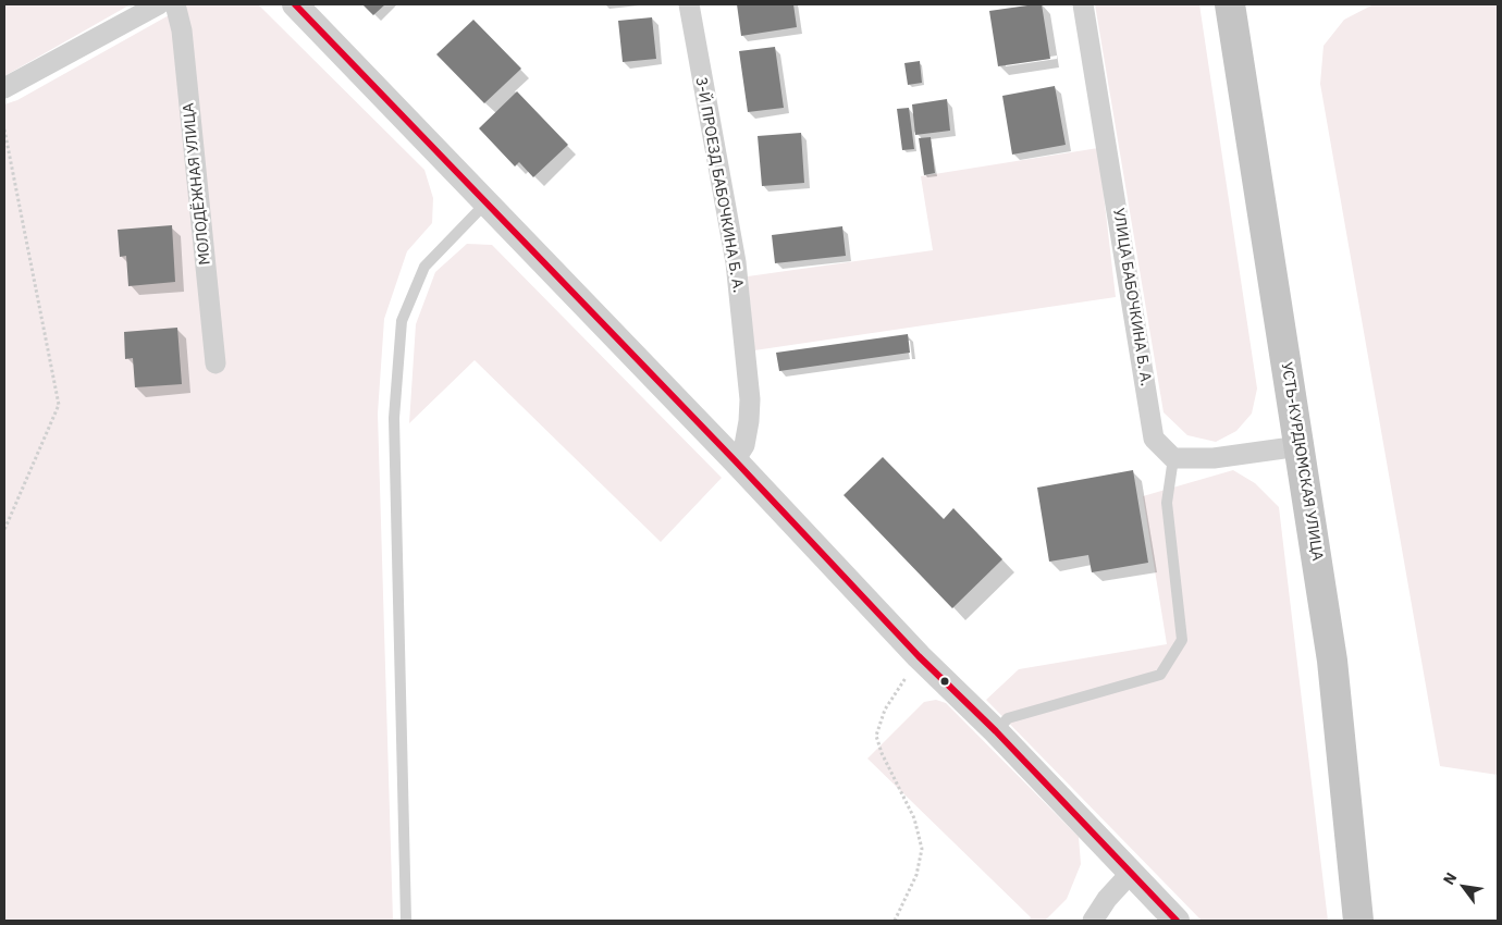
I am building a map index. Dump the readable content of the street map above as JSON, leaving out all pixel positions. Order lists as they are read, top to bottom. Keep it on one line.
{"streets":{"main road":["УСТЬ-КУРДЮМСКАЯ УЛИЦА"],"street":["МОЛОДЁЖНАЯ УЛИЦА","3-Й ПРОЕЗД БАБОЧКИНА Б. А.","УЛИЦА БАБОЧКИНА Б. А."]},"north":"top left"}
